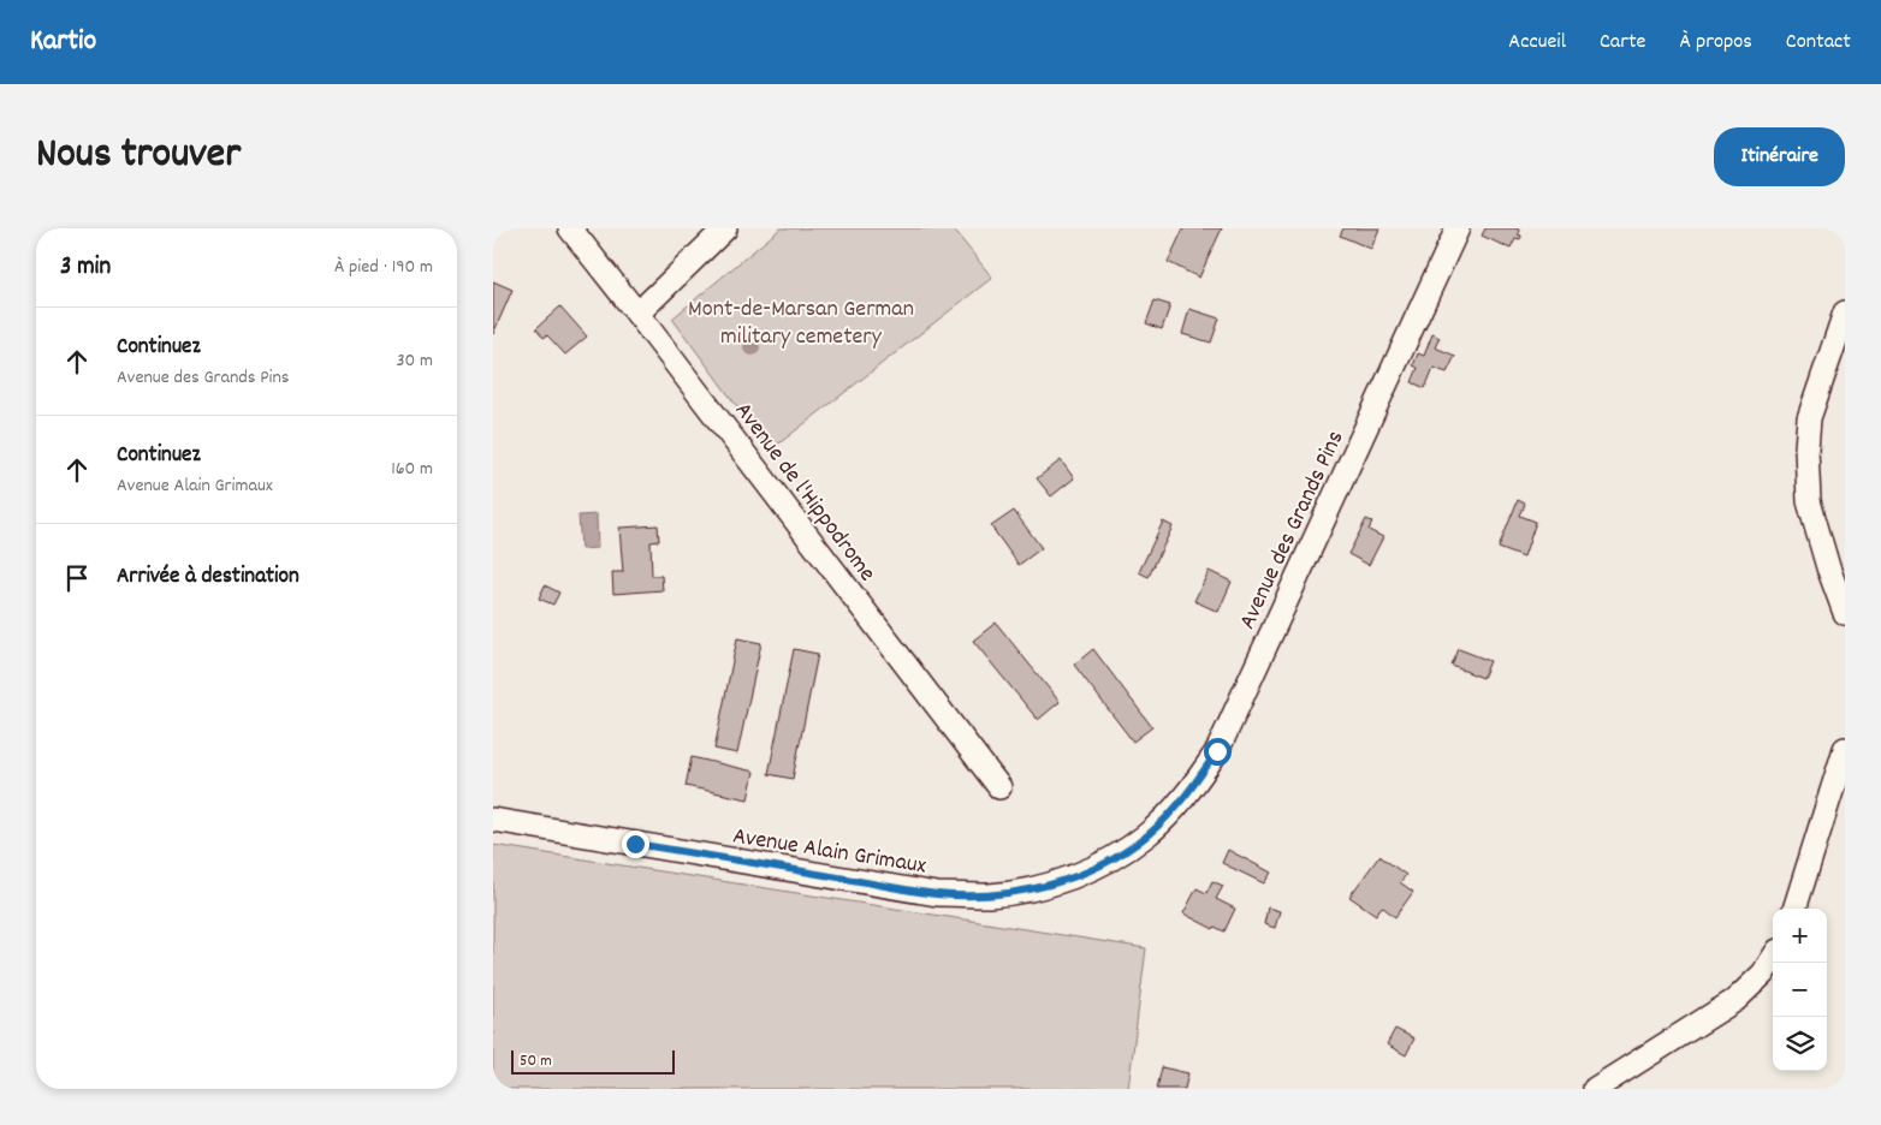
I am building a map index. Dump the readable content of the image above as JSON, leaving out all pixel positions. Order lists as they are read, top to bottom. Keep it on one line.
{"streets":{"street":["Avenue de l'Hippodrome","Avenue des Grands Pins","Avenue Alain Grimaux"]},"crossings":[["Avenue des Grands Pins","Avenue Alain Grimaux"]],"parks":["Mont-de-Marsan German military cemetery"],"scale_bar":"50 m","page":{"header":"Kartio","nav":["Accueil","Carte","À propos","Contact"],"title":"Nous trouver","buttons":"Itinéraire","heading":["3 min","À pied · 190 m"],"list":[["Continuez","Avenue des Grands Pins","30 m"],["Continuez","Avenue Alain Grimaux","160 m"],"Arrivée à destination"],"map_buttons":["+","−"],"scale":"50 m"}}
